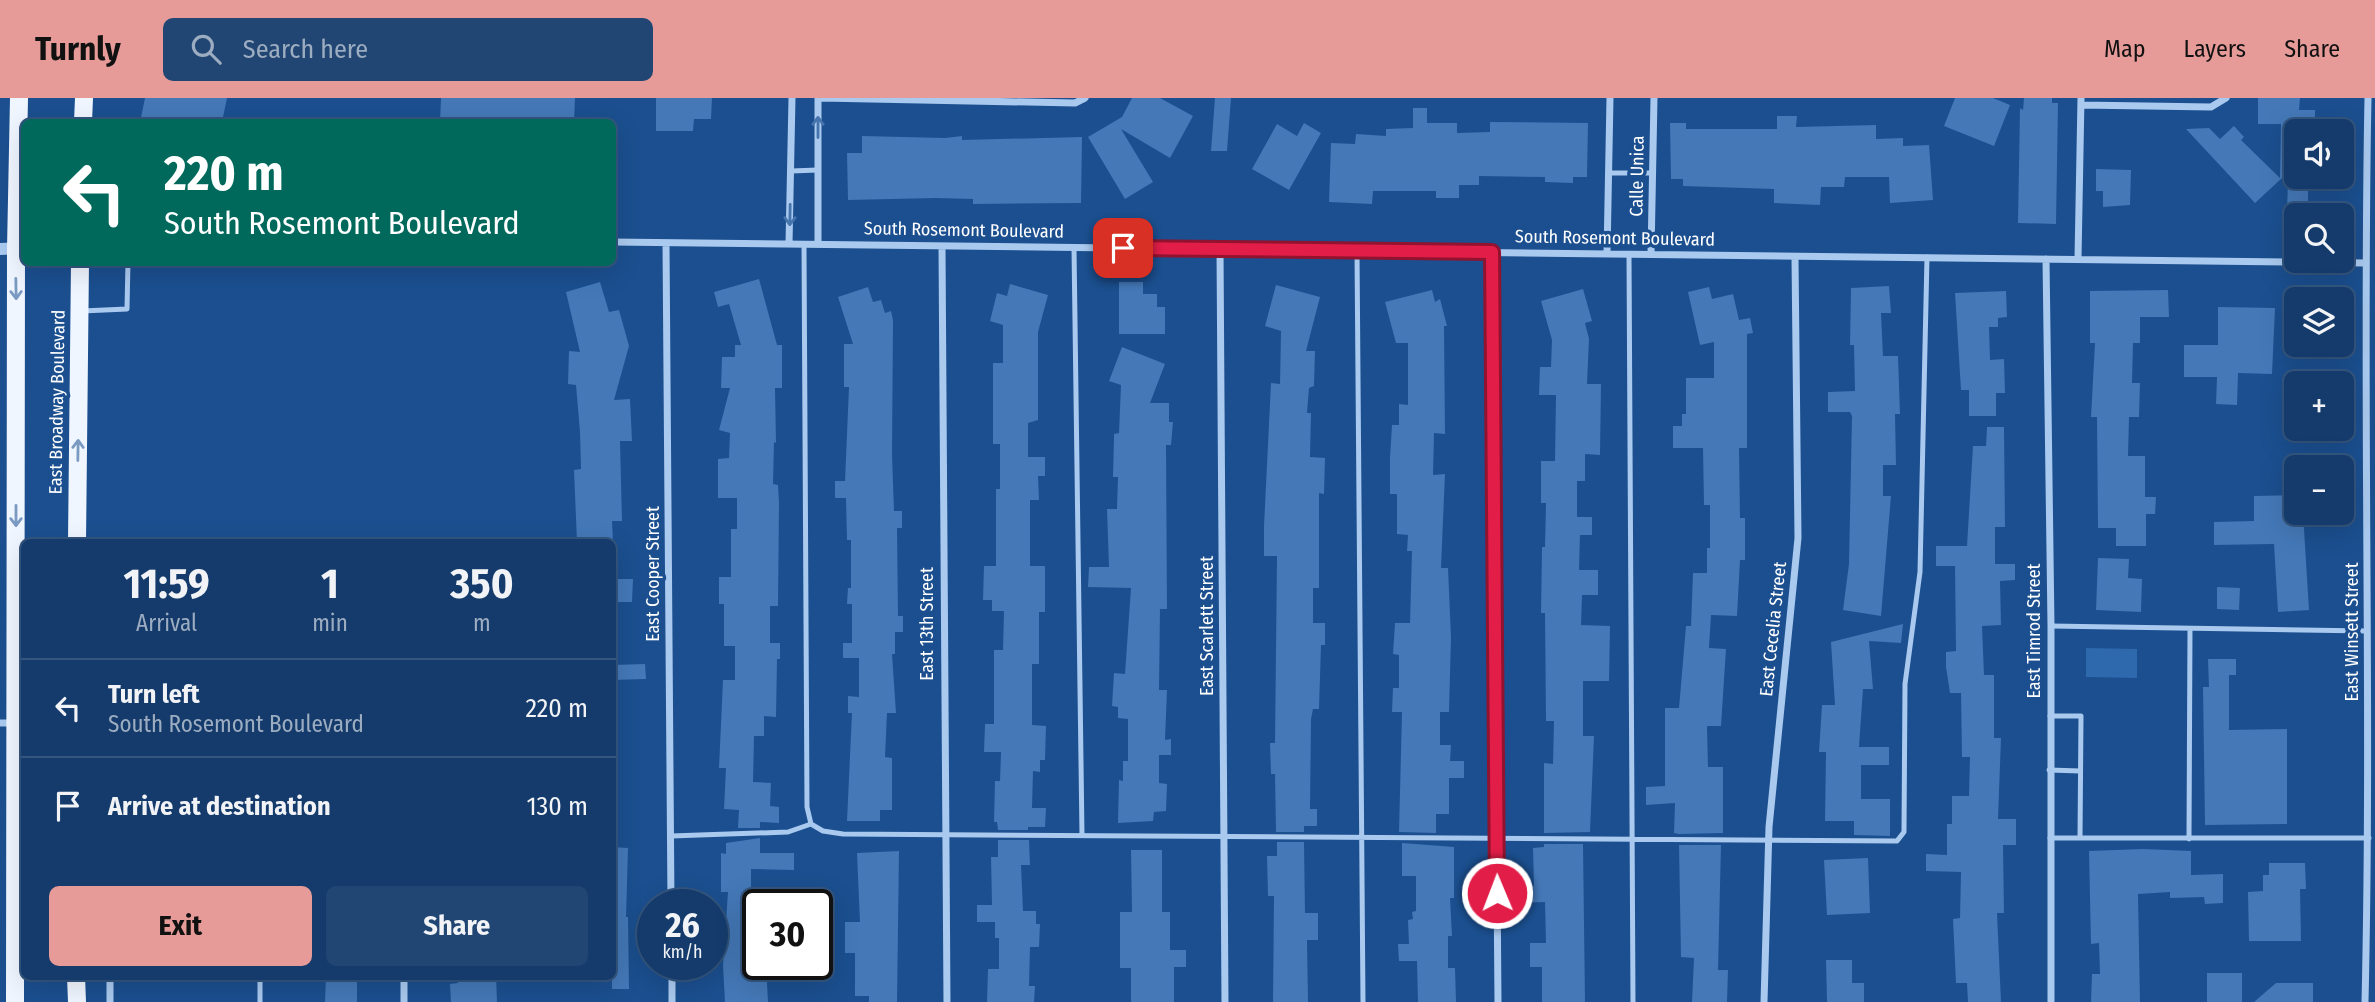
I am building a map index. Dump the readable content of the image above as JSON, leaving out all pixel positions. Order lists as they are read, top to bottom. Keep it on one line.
{"streets":{"main road":["East Broadway Boulevard"],"street":["Calle Unica","South Rosemont Boulevard","East Cooper Street","East 13th Street","East Scarlett Street","East Cecelia Street","East Timrod Street","East Winsett Street"]},"crossings":[["Calle Unica","South Rosemont Boulevard"],["South Rosemont Boulevard","East Cooper Street"],["South Rosemont Boulevard","East 13th Street"],["South Rosemont Boulevard","East Scarlett Street"],["South Rosemont Boulevard","East Cecelia Street"],["South Rosemont Boulevard","East Timrod Street"],["South Rosemont Boulevard","East Winsett Street"]],"page":{"header":"Turnly","search":"Search here","nav":["Map","Layers","Share"],"map_buttons":["+","−"],"turn":["220 m","South Rosemont Boulevard"],"eta":["11:59","Arrival","1","min","350","m"],"list":[{"name":"Turn left","note":"South Rosemont Boulevard","value":"220 m"},{"name":"Arrive at destination","value":"130 m"}],"buttons":["Exit","Share"],"speed":"26 km/h","limit":"30"}}
